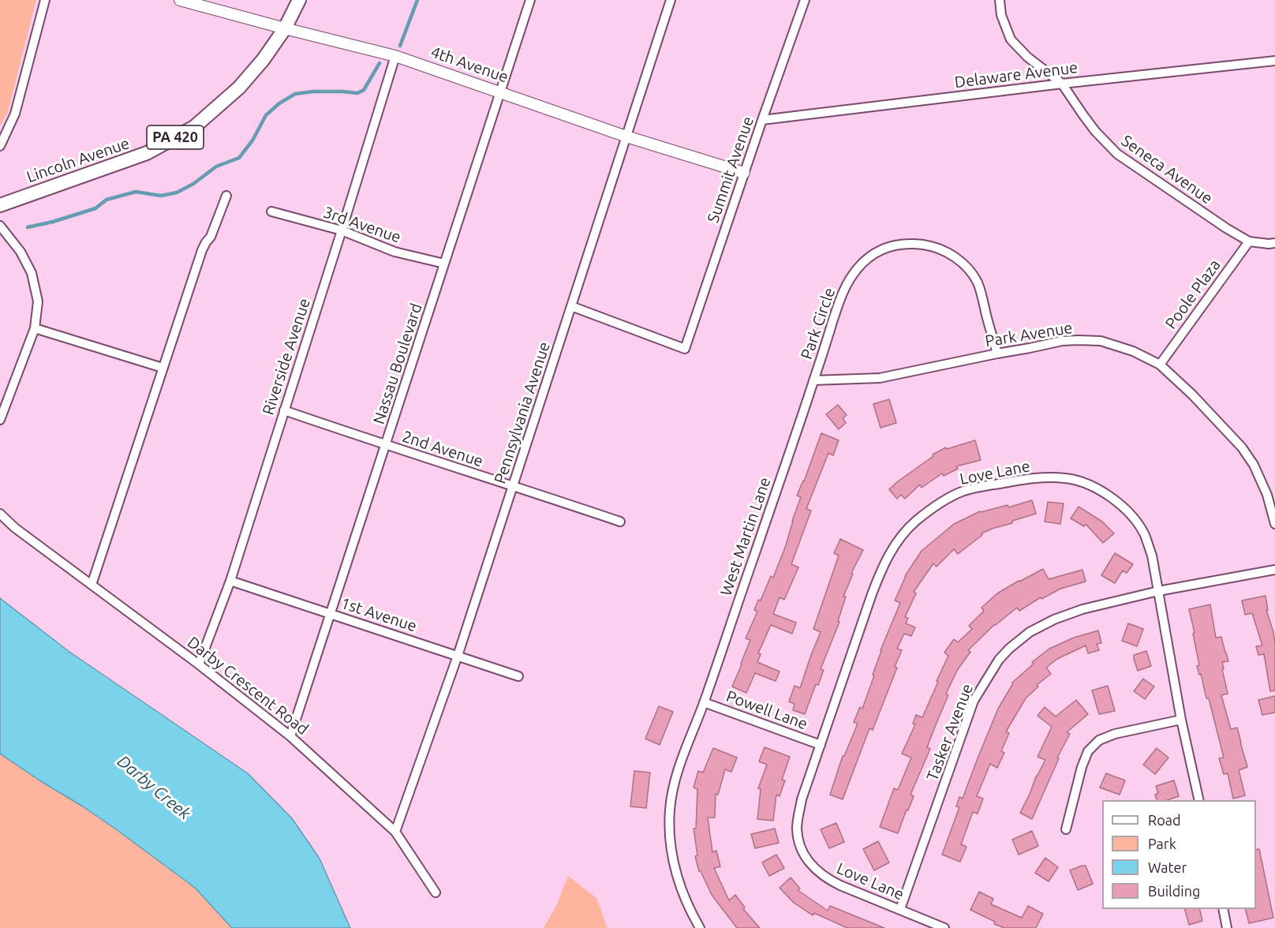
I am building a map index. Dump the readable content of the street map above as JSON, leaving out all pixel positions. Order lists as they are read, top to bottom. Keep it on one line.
{"streets":{"main road":["PA 420","Lincoln Avenue"],"street":["4th Avenue","Delaware Avenue","Summit Avenue","Seneca Avenue","3rd Avenue","Poole Plaza","Park Circle","Park Avenue","Riverside Avenue","Nassau Boulevard","Pennsylvania Avenue","2nd Avenue","Love Lane","West Martin Lane","1st Avenue","Darby Crescent Road","Powell Lane","Tasker Avenue"]},"crossings":[["4th Avenue","Lincoln Avenue"],["4th Avenue","Summit Avenue"],["4th Avenue","Riverside Avenue"],["4th Avenue","Nassau Boulevard"],["4th Avenue","Pennsylvania Avenue"],["Delaware Avenue","Summit Avenue"],["Delaware Avenue","Seneca Avenue"],["Summit Avenue","Pennsylvania Avenue"],["Seneca Avenue","Poole Plaza"],["3rd Avenue","Riverside Avenue"],["3rd Avenue","Nassau Boulevard"],["Poole Plaza","Park Avenue"],["Park Circle","Park Avenue"],["Park Circle","West Martin Lane"],["Park Avenue","West Martin Lane"],["Riverside Avenue","2nd Avenue"],["Riverside Avenue","1st Avenue"],["Riverside Avenue","Darby Crescent Road"],["Nassau Boulevard","2nd Avenue"],["Nassau Boulevard","1st Avenue"],["Nassau Boulevard","Darby Crescent Road"],["Pennsylvania Avenue","2nd Avenue"],["Pennsylvania Avenue","1st Avenue"],["Pennsylvania Avenue","Darby Crescent Road"],["Love Lane","Powell Lane"],["Love Lane","Tasker Avenue"],["West Martin Lane","Powell Lane"]],"water":["Darby Creek"],"legend":["Road","Park","Water","Building"]}
